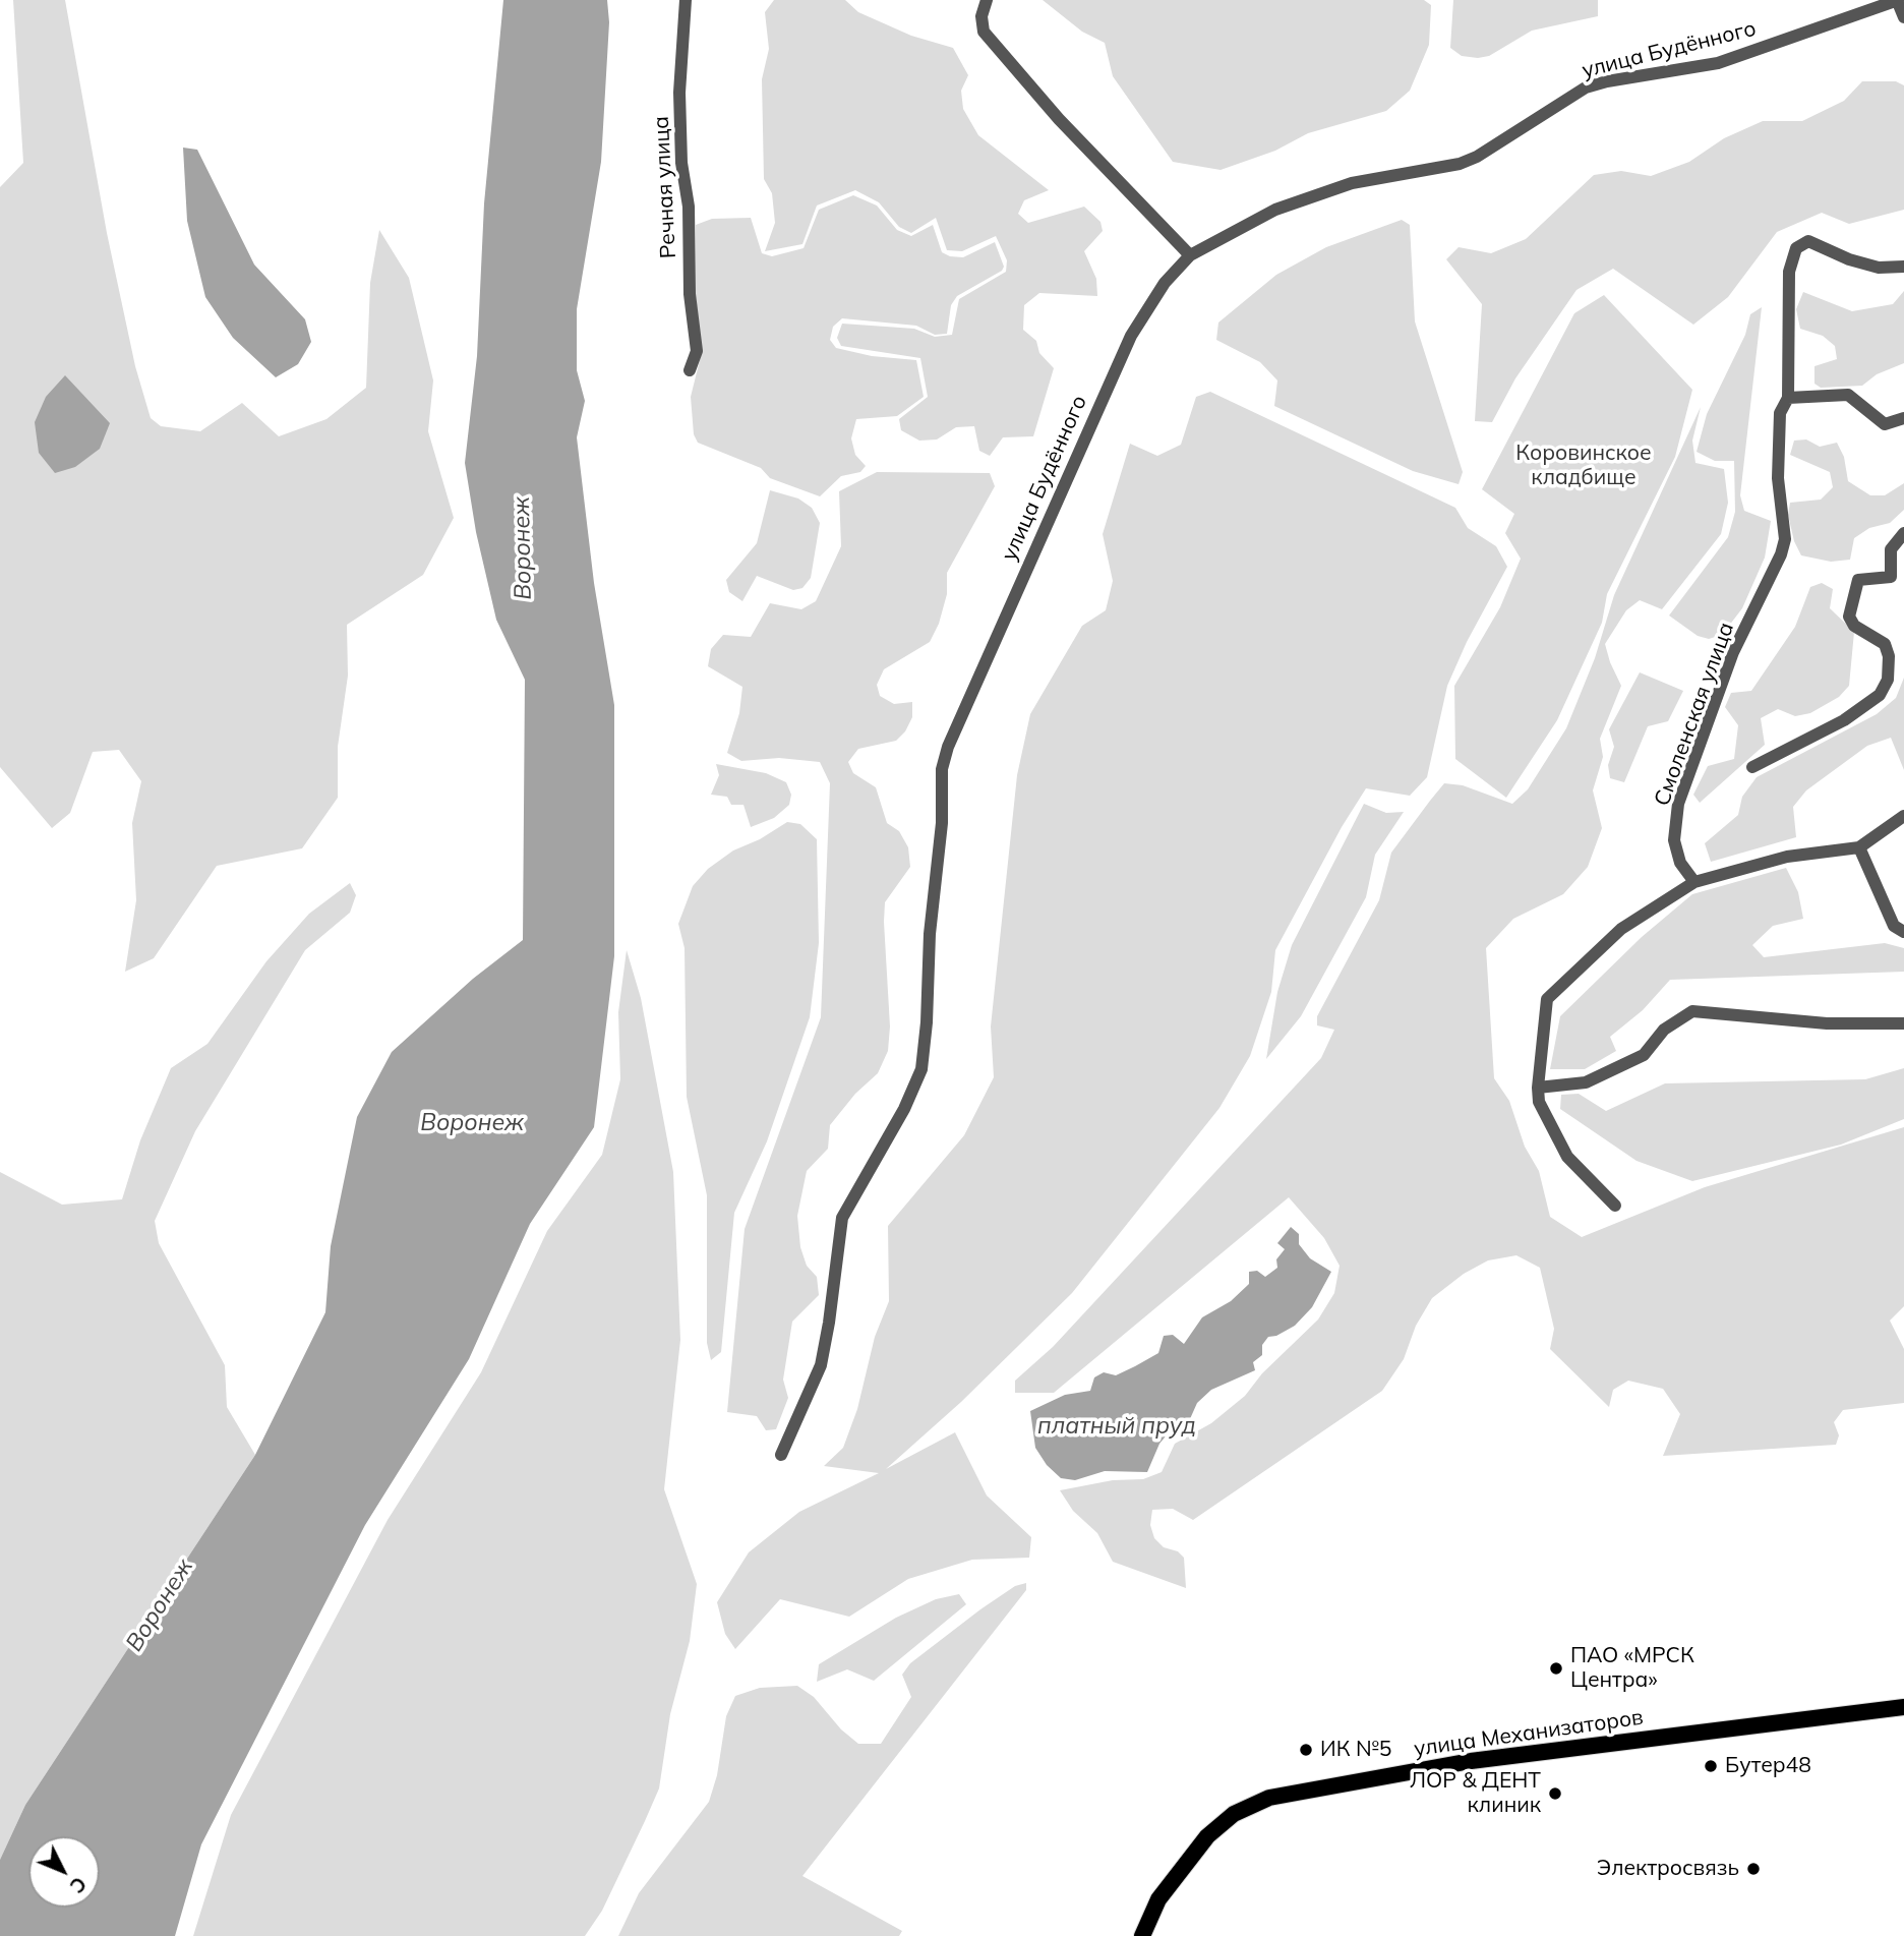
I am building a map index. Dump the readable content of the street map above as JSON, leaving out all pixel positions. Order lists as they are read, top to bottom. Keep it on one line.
{"streets":{"main road":["улица Механизаторов"],"street":["улица Будённого","Речная улица","Смоленская улица"]},"water":["Воронеж","платный пруд"],"parks":["Коровинское кладбище"],"places":["ПАО «МРСК Центра»","ИК №5","Бутер48","ЛОР & ДЕНТ клиник","Электросвязь"],"north":"bottom right"}
